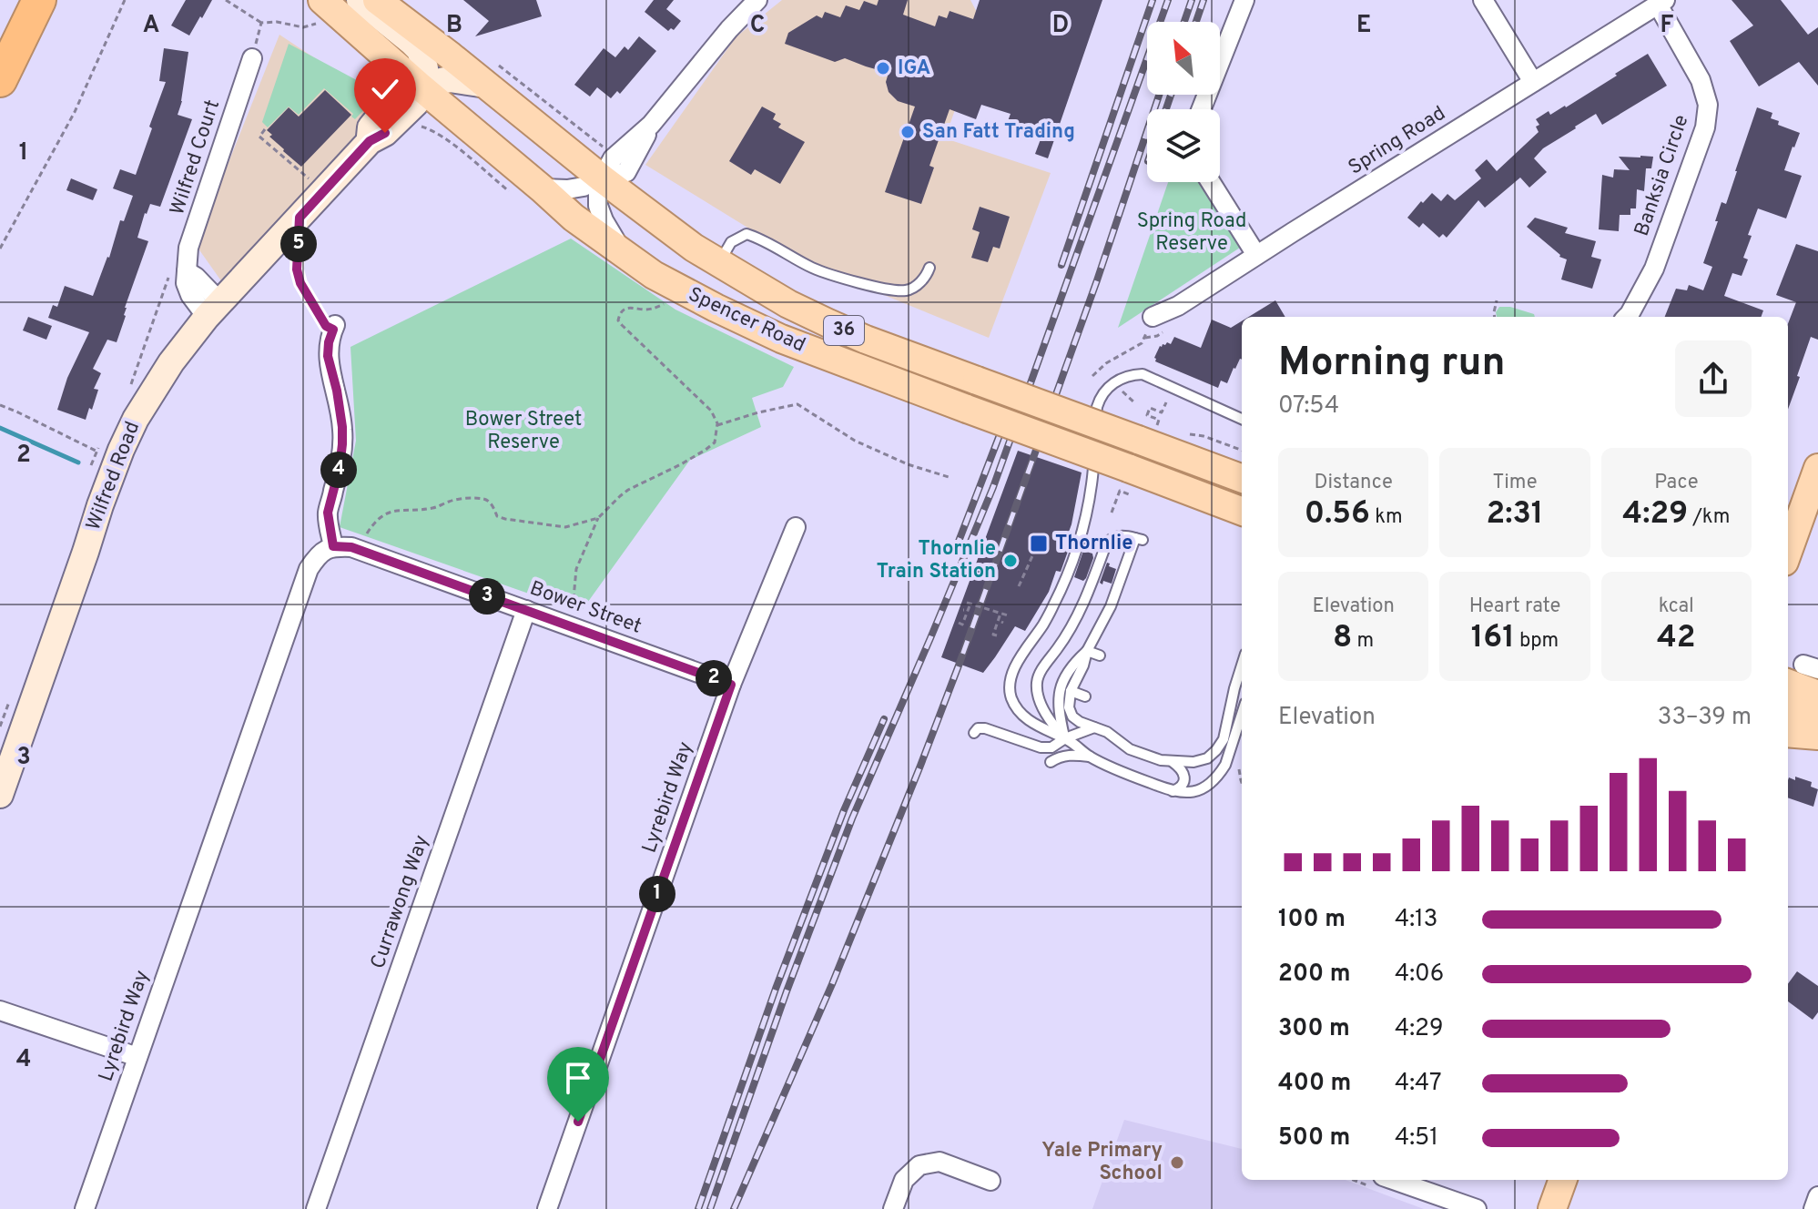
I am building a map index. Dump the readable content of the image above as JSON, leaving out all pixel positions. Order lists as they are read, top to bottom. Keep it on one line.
{"streets":{"main road":["Spencer Road","36","Wilfred Road"],"street":["Spring Road","Wilfred Court","Banksia Circle","Bower Street","Lyrebird Way","Currawong Way"]},"crossings":[["Spring Road","Banksia Circle"],["Spencer Road","Wilfred Road"],["Bower Street","Lyrebird Way"],["Bower Street","Currawong Way"]],"parks":["Spring Road Reserve","Bower Street Reserve"],"places":{"other":["IGA","San Fatt Trading","Thornlie Train Station","Yale Primary School"],"transit":["Thornlie"]},"north":"top left","page":{"pins":["5","4","3","2","1"],"heading":["Morning run","07:54"],"stats":[["Distance","0.56 km"],["Time","2:31"],["Pace","4:29 /km"],["Elevation","8 m"],["Heart rate","161 bpm"],["kcal","42"]],"chart":["Elevation","33–39 m"],"list":[{"name":"100 m","note":"4:13"},{"name":"200 m","note":"4:06"},{"name":"300 m","note":"4:29"},{"name":"400 m","note":"4:47"},{"name":"500 m","note":"4:51"}]},"grid":{"columns":["A","B","C","D","E","F"],"rows":["1","2","3","4"]}}
